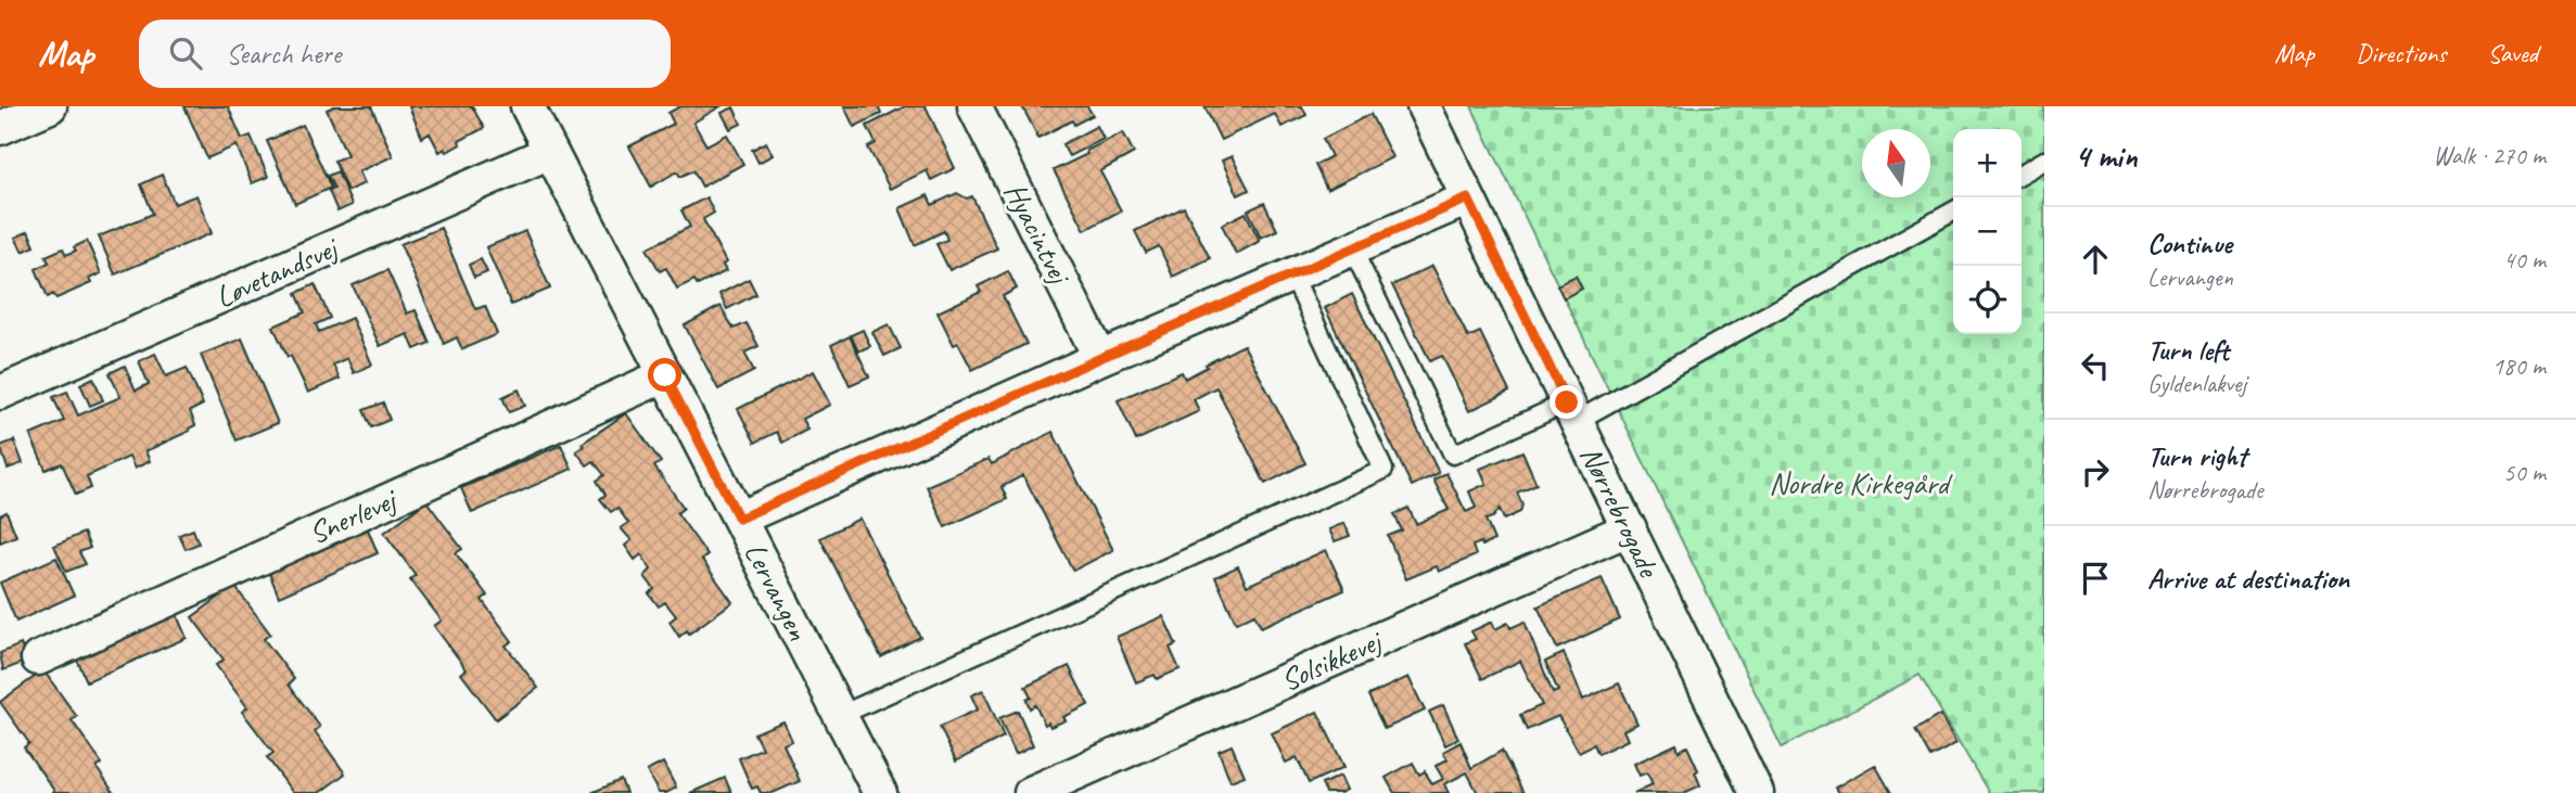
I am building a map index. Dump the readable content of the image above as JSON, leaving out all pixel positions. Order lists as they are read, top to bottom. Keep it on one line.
{"streets":{"street":["Hyacintvej","Løvetandsvej","Nørrebrogade","Snerlevej","Lervangen","Solsikkevej"]},"crossings":[["Løvetandsvej","Lervangen"],["Nørrebrogade","Solsikkevej"],["Snerlevej","Lervangen"]],"parks":["Nordre Kirkegård"],"north":"top","page":{"header":"Map","search":"Search here","nav":["Map","Directions","Saved"],"heading":["4 min","Walk · 270 m"],"map_buttons":["+","−"],"list":[["Continue","Lervangen","40 m"],["Turn left","Gyldenlakvej","180 m"],["Turn right","Nørrebrogade","50 m"],"Arrive at destination"]}}
